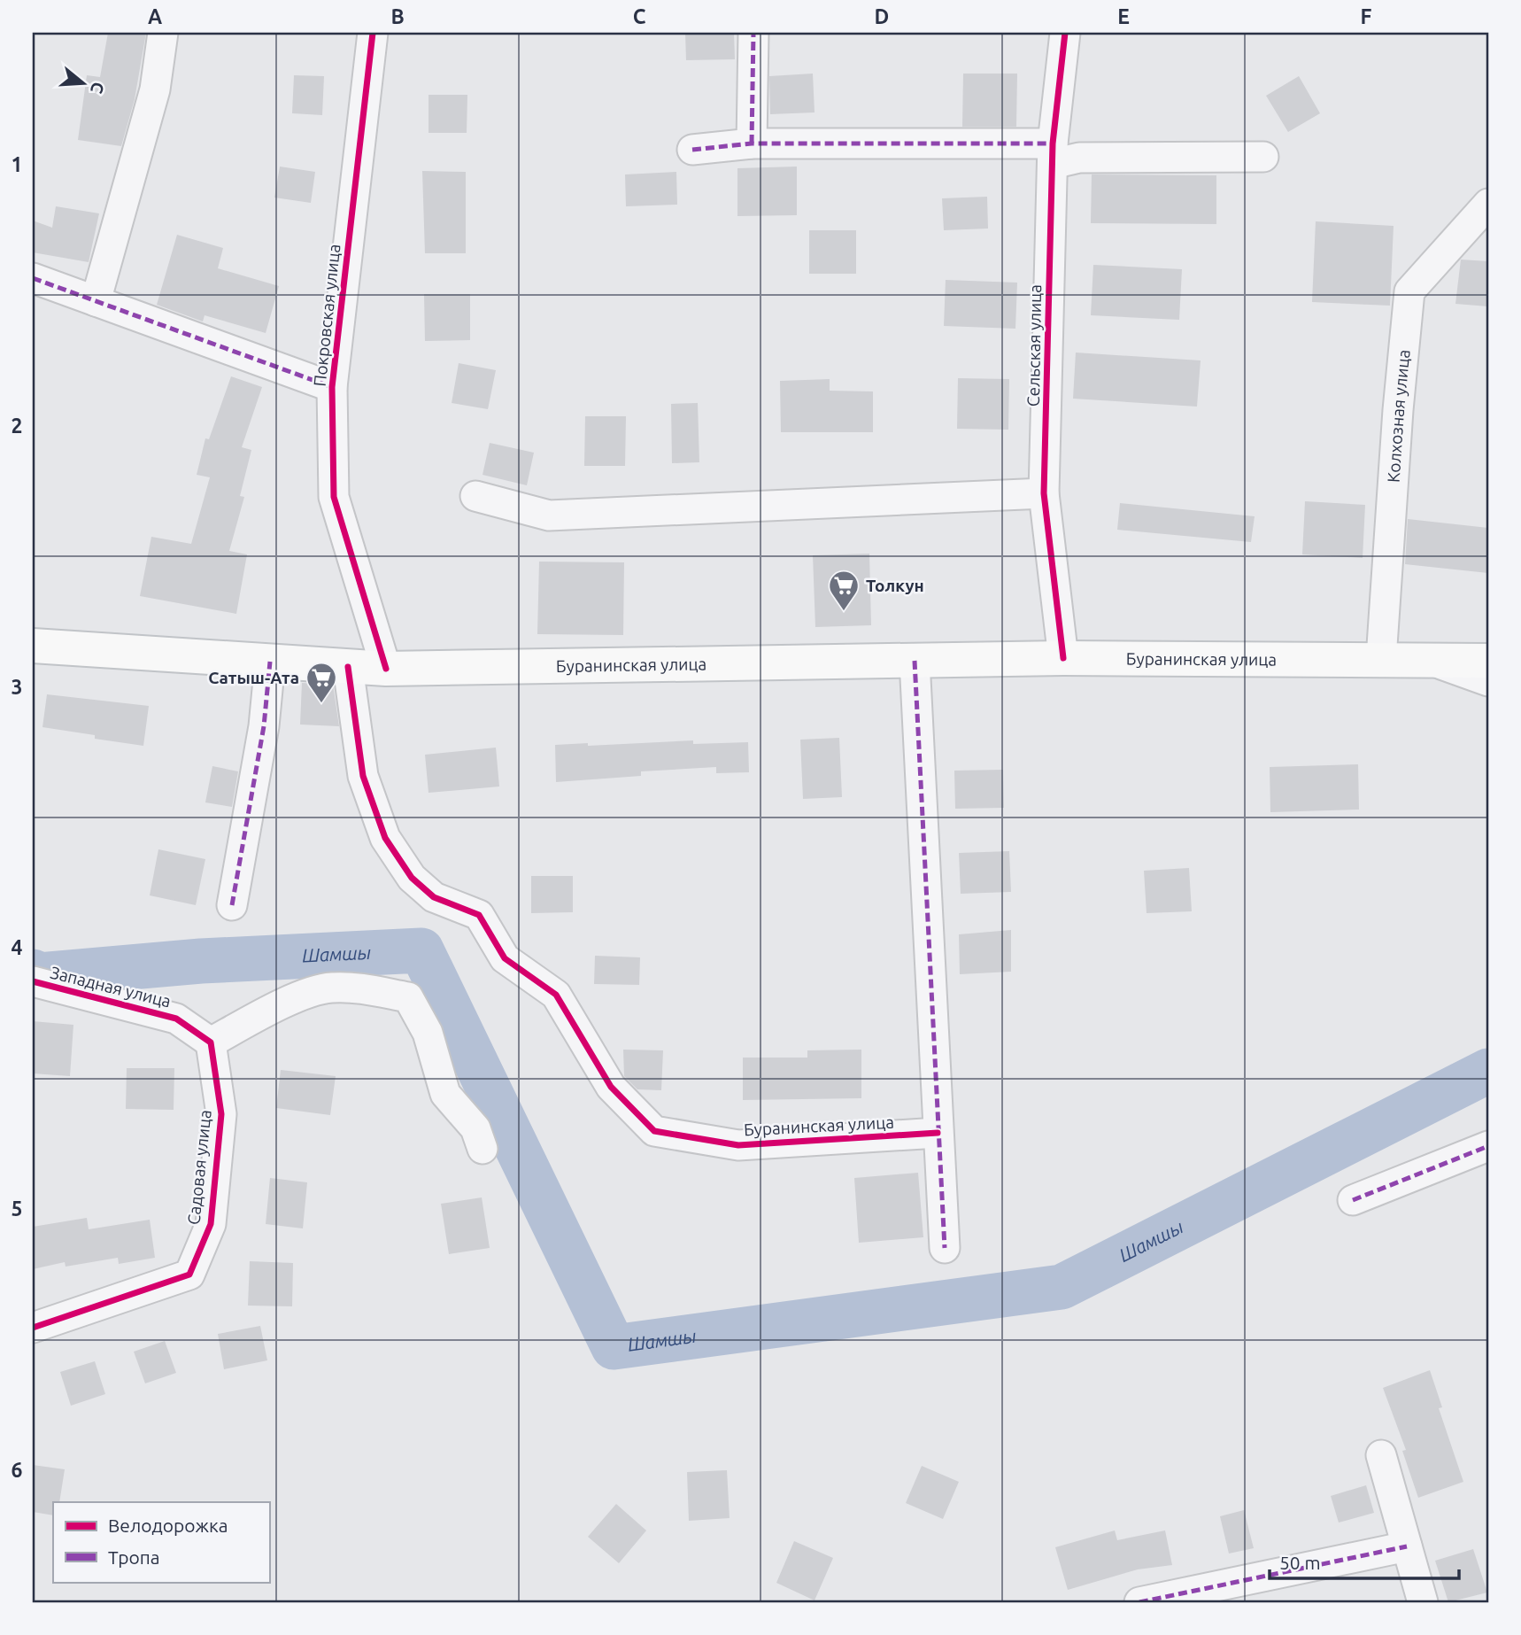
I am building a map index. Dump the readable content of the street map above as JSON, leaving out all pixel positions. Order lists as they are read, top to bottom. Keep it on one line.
{"streets":{"main road":["Буранинская улица"],"street":["Покровская улица","Сельская улица","Колхозная улица","Западная улица","Садовая улица"]},"crossings":[["Покровская улица","Буранинская улица"],["Сельская улица","Буранинская улица"],["Колхозная улица","Буранинская улица"],["Западная улица","Садовая улица"]],"water":["Шамшы"],"places":{"supermarket":["Толкун","Сатыш-Ата"]},"legend":["Велодорожка","Тропа"],"scale_bar":"50 m","north":"right","grid":{"columns":["A","B","C","D","E","F"],"rows":["1","2","3","4","5","6"]}}
